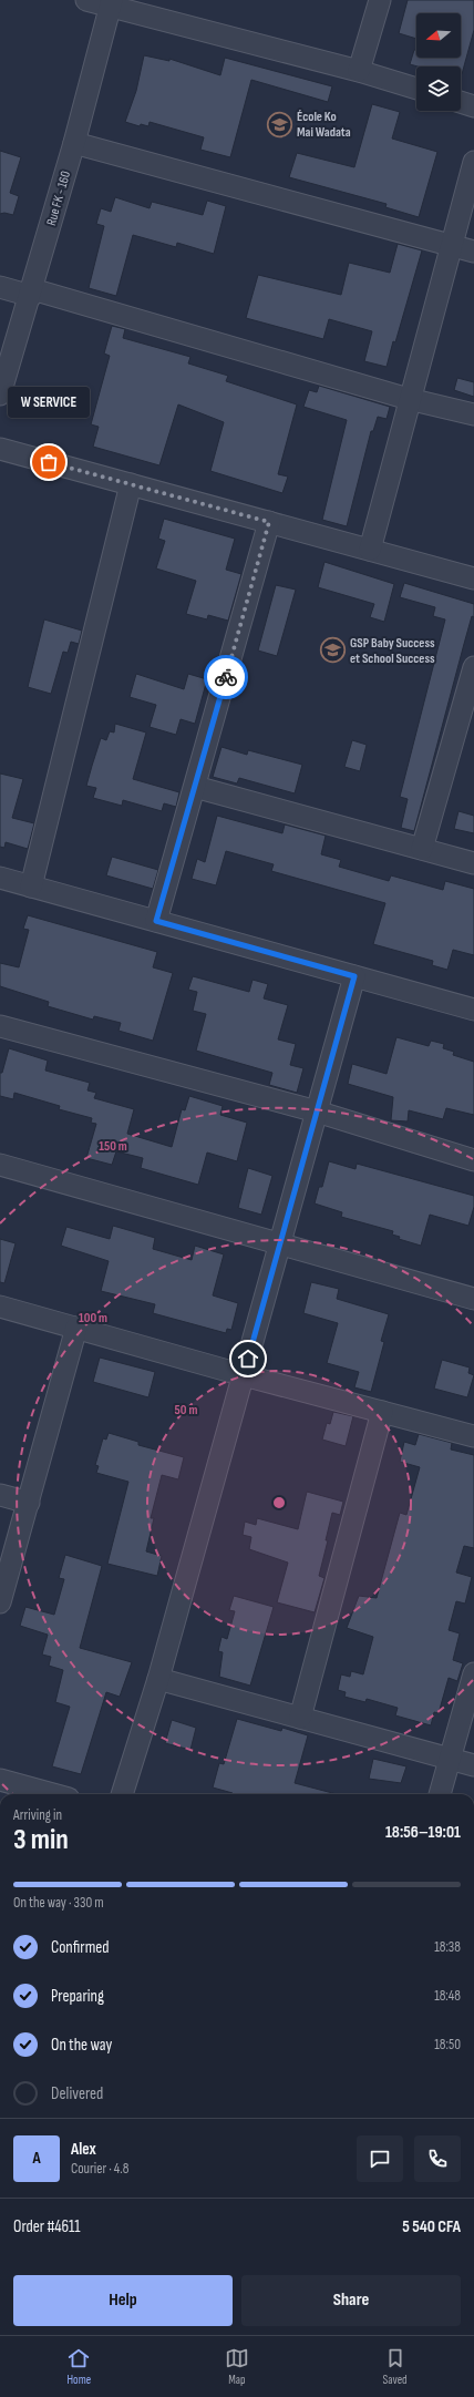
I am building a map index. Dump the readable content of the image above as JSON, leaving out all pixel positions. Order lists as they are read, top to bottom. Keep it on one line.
{"streets":{"street":["Rue FK - 160"]},"places":{"school or university":["École Ko Mai Wadata","GSP Baby Success et School Success"],"other":["W SERVICE"]},"north":"left","page":{"bubble":"W SERVICE","heading":["3 min","Arriving in","18:56–19:01"],"panel":["Alex","Courier · 4.8","Order #4611","5 540 CFA"],"bar":"On the way · 330 m","list":[["Confirmed","18:38"],["Preparing","18:48"],["On the way","18:50"],"Delivered"],"round":"A","buttons":["Help","Share"],"tabs":["Home","Map","Saved"]},"rings":["150 m","100 m","50 m"]}
